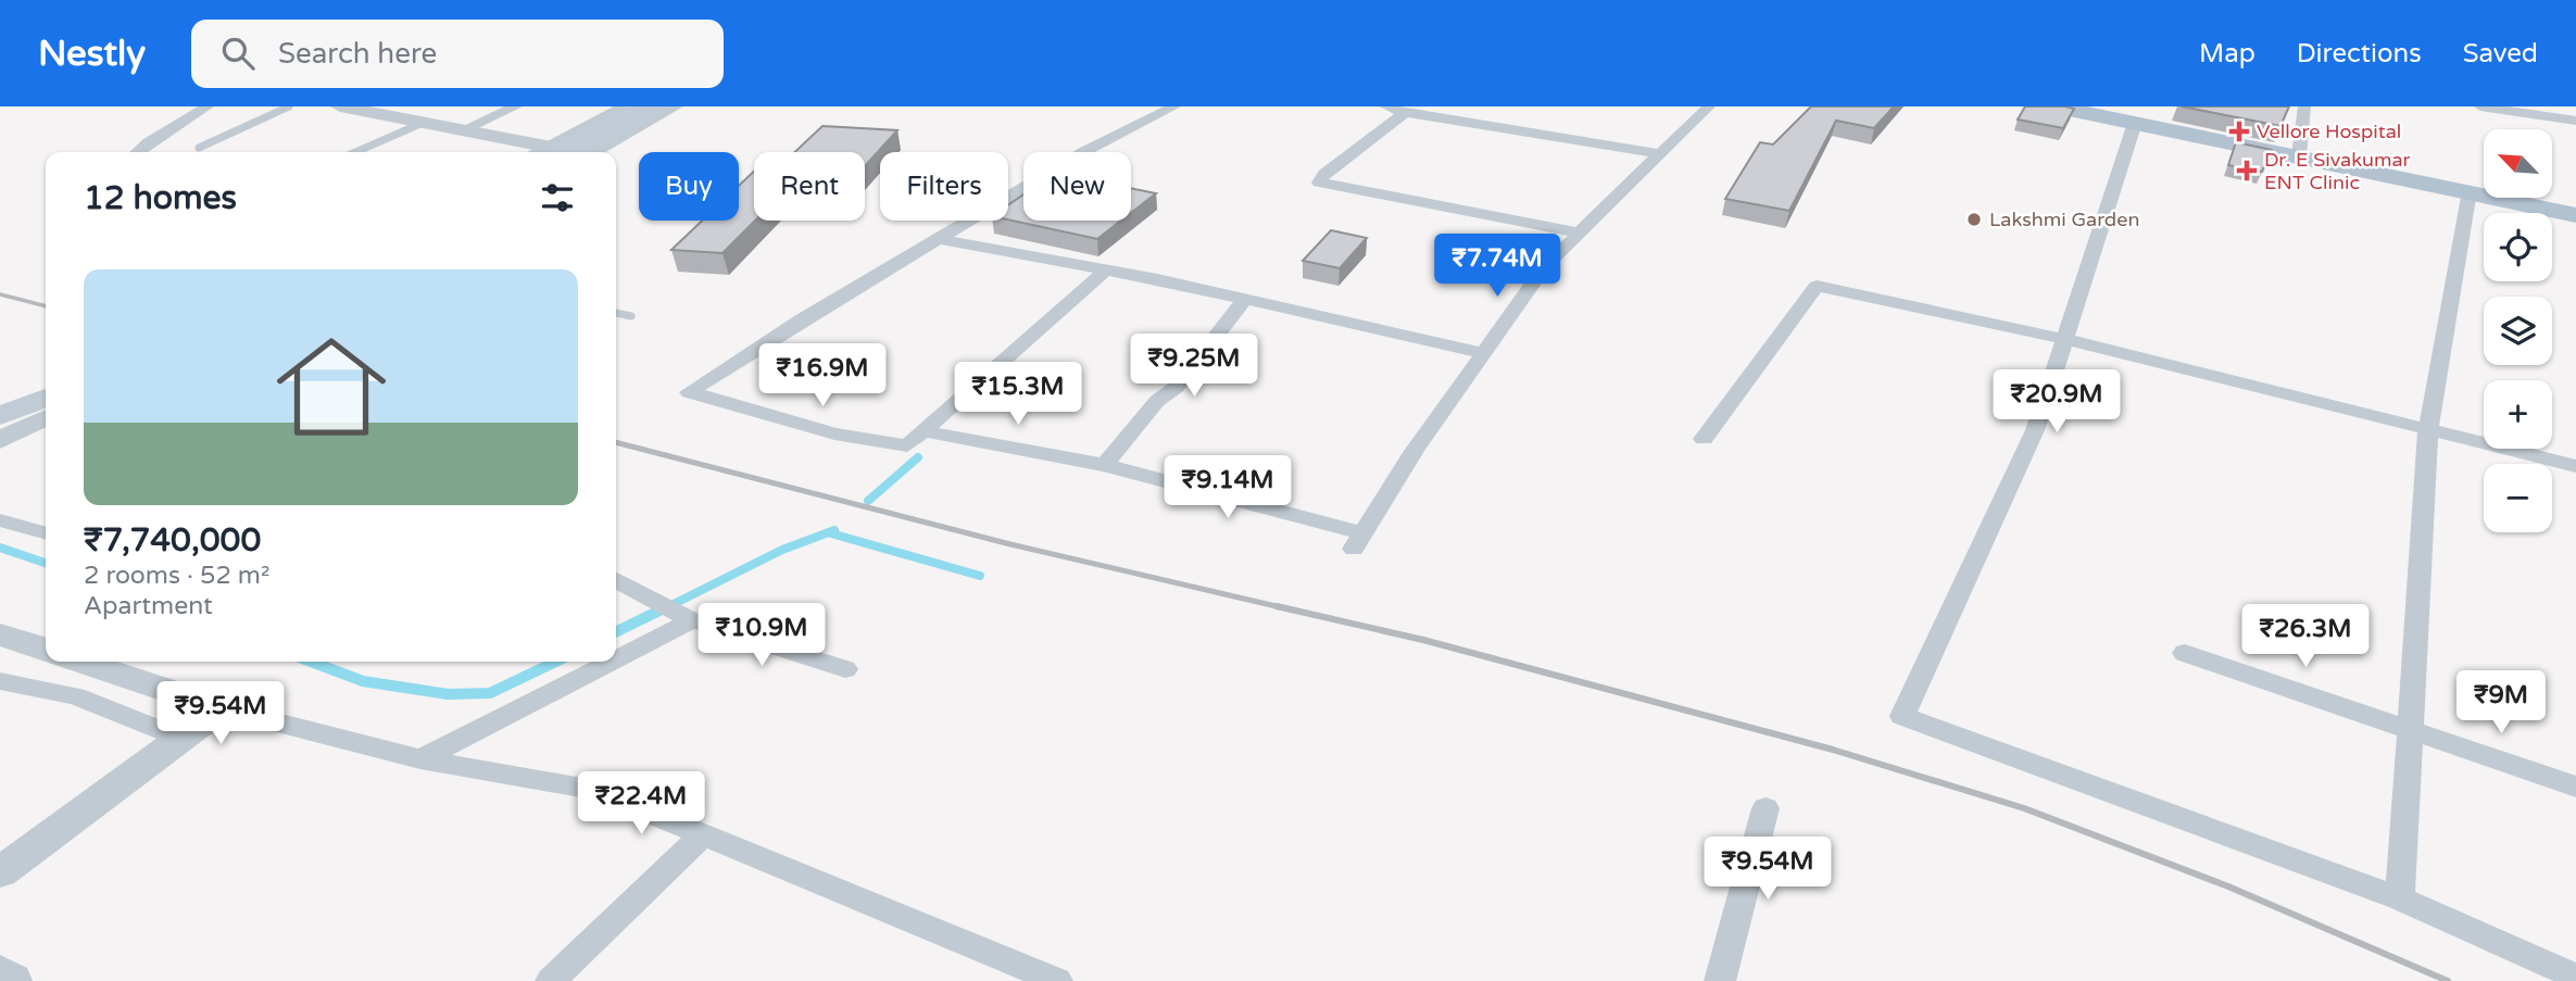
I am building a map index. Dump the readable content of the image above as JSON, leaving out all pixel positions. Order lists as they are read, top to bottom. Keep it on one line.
{"places":{"health":["Vellore Hospital","Dr. E Sivakumar ENT Clinic"],"other":["Lakshmi Garden"]},"north":"top left","page":{"header":"Nestly","search":"Search here","nav":["Map","Directions","Saved"],"map_buttons":["+","−"],"chip":["Buy","Rent","Filters","New"],"heading":"12 homes","price":["₹7.74M","₹9.25M","₹16.9M","₹15.3M","₹20.9M","₹9.14M","₹10.9M","₹26.3M","₹9M","₹9.54M","₹22.4M","₹9.54M"],"list":[{"name":"₹7,740,000","note":"2 rooms · 52 m² · Apartment"}]}}
